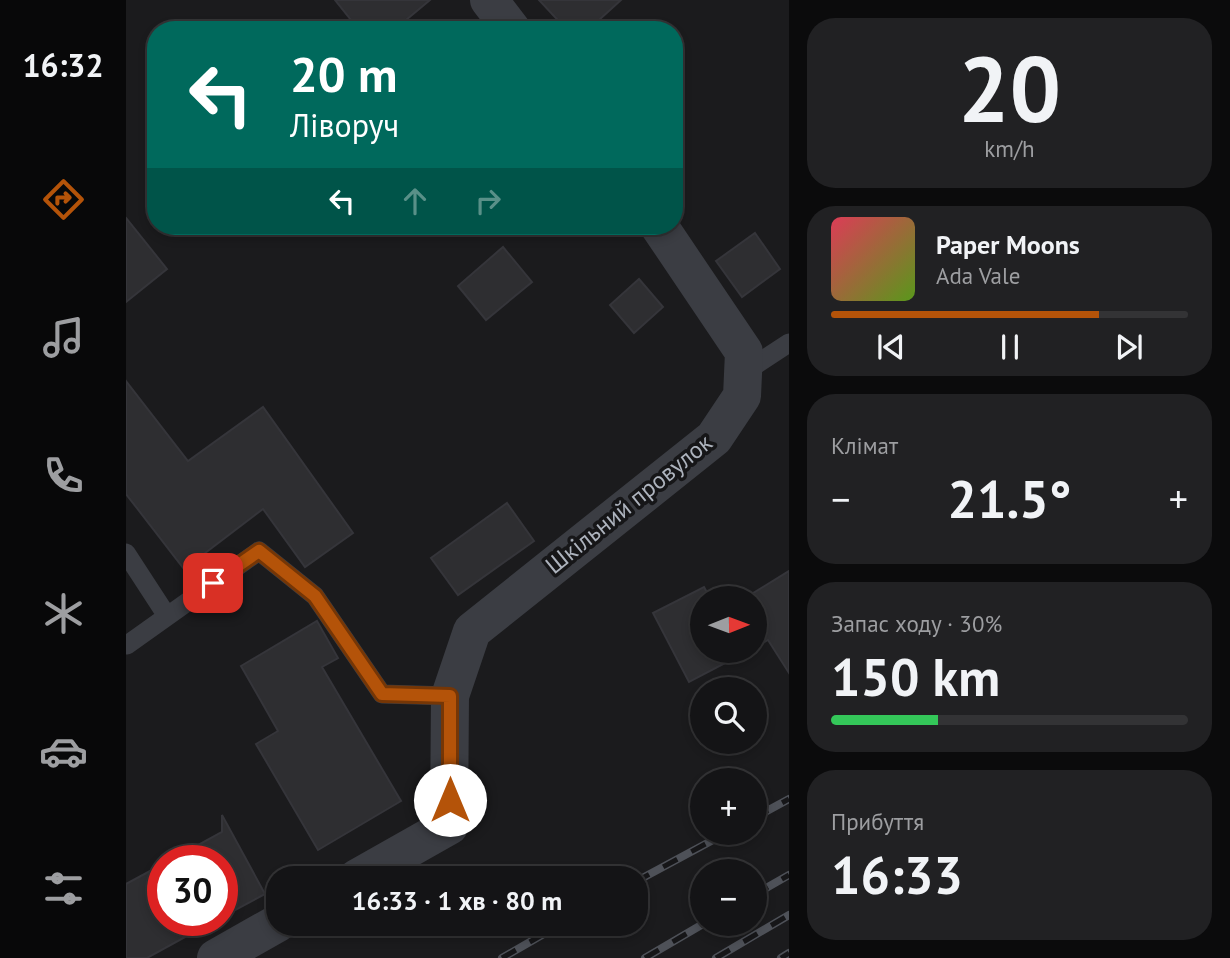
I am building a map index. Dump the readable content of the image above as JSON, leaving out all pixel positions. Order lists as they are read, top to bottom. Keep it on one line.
{"streets":{"street":["Шкільний провулок"]},"north":"right","page":{"tabs":"16:32","tile":[["20","km/h"],"Клімат",["Запас ходу · 30%","150 km"],["Прибуття","16:33"]],"turn":["20 m","Ліворуч"],"song":["Paper Moons","Ada Vale"],"heat":["−","21.5°","+"],"map_buttons":["+","−"],"limit":"30","trip":"16:33 · 1 хв · 80 m"}}
